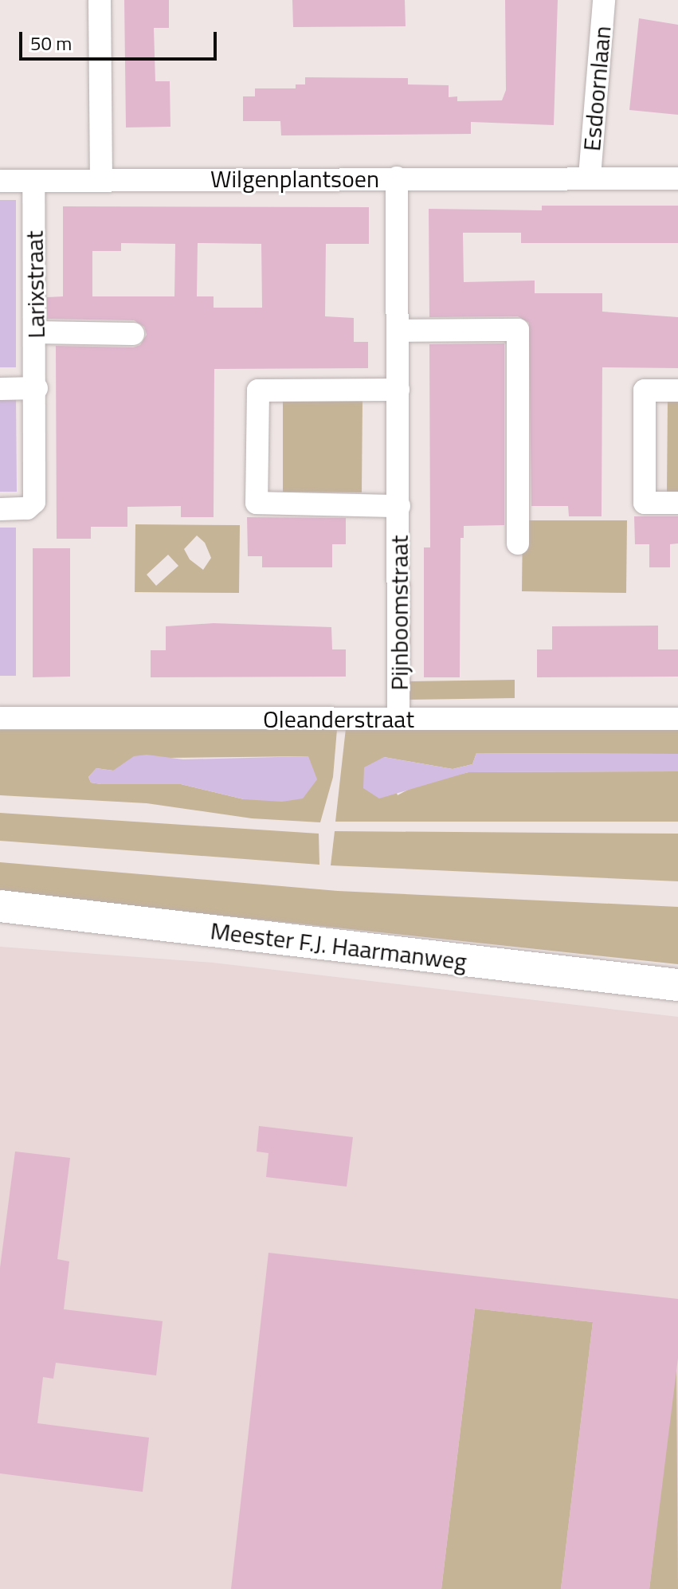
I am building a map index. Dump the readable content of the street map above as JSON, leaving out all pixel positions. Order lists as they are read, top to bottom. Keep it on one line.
{"streets":{"main road":["Meester F.J. Haarmanweg"],"street":["Esdoornlaan","Wilgenplantsoen","Larixstraat","Pijnboomstraat","Oleanderstraat"]},"crossings":[["Esdoornlaan","Wilgenplantsoen"],["Wilgenplantsoen","Larixstraat"],["Wilgenplantsoen","Pijnboomstraat"],["Pijnboomstraat","Oleanderstraat"]],"scale_bar":"50 m"}
